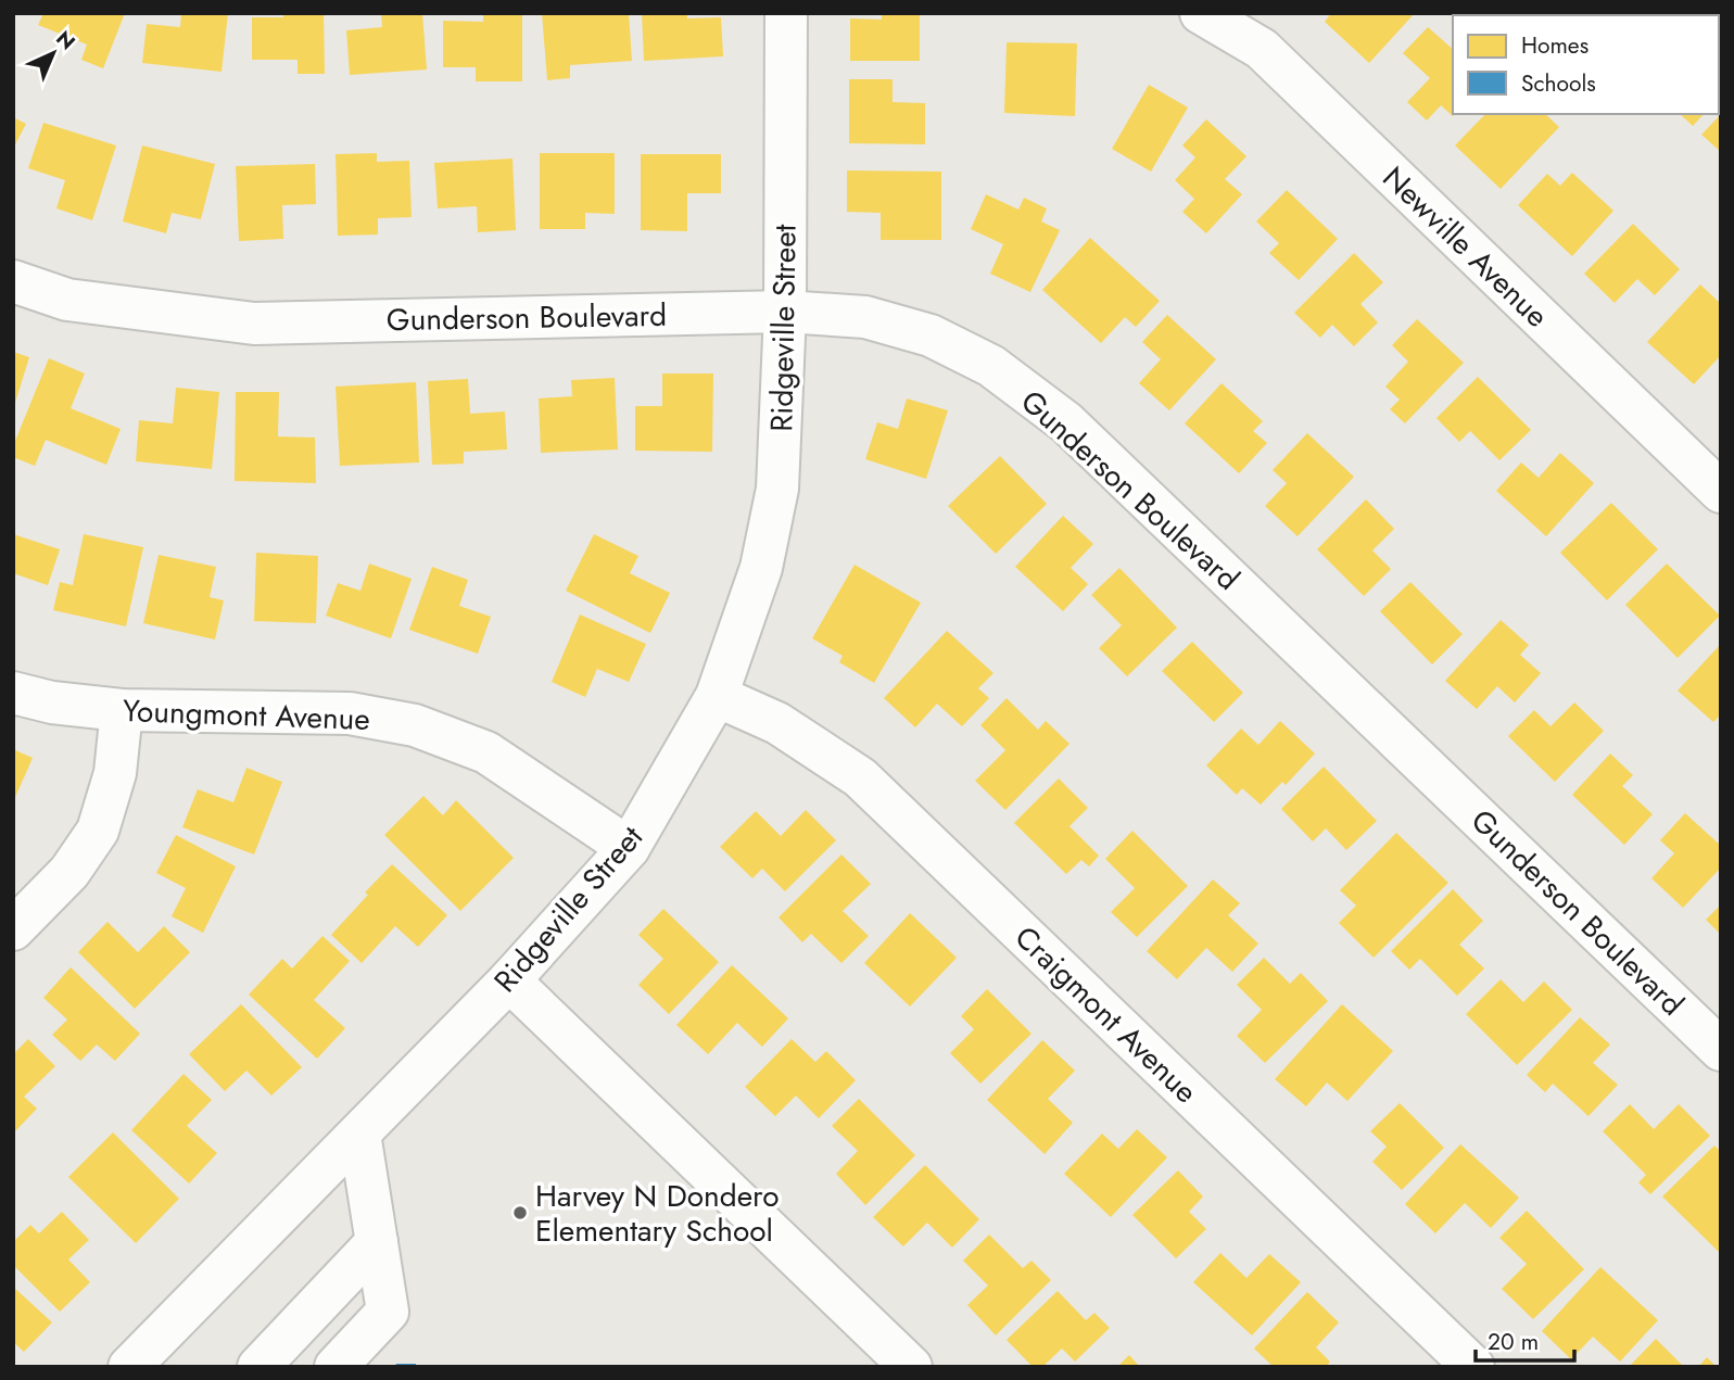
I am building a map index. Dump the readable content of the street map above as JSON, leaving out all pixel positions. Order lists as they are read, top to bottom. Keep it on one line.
{"streets":{"street":["Newville Avenue","Gunderson Boulevard","Ridgeville Street","Youngmont Avenue","Craigmont Avenue"]},"crossings":[["Gunderson Boulevard","Ridgeville Street"],["Ridgeville Street","Youngmont Avenue"],["Ridgeville Street","Craigmont Avenue"]],"places":["Harvey N Dondero Elementary School"],"legend":["Homes","Schools"],"scale_bar":"20 m","north":"top right"}
